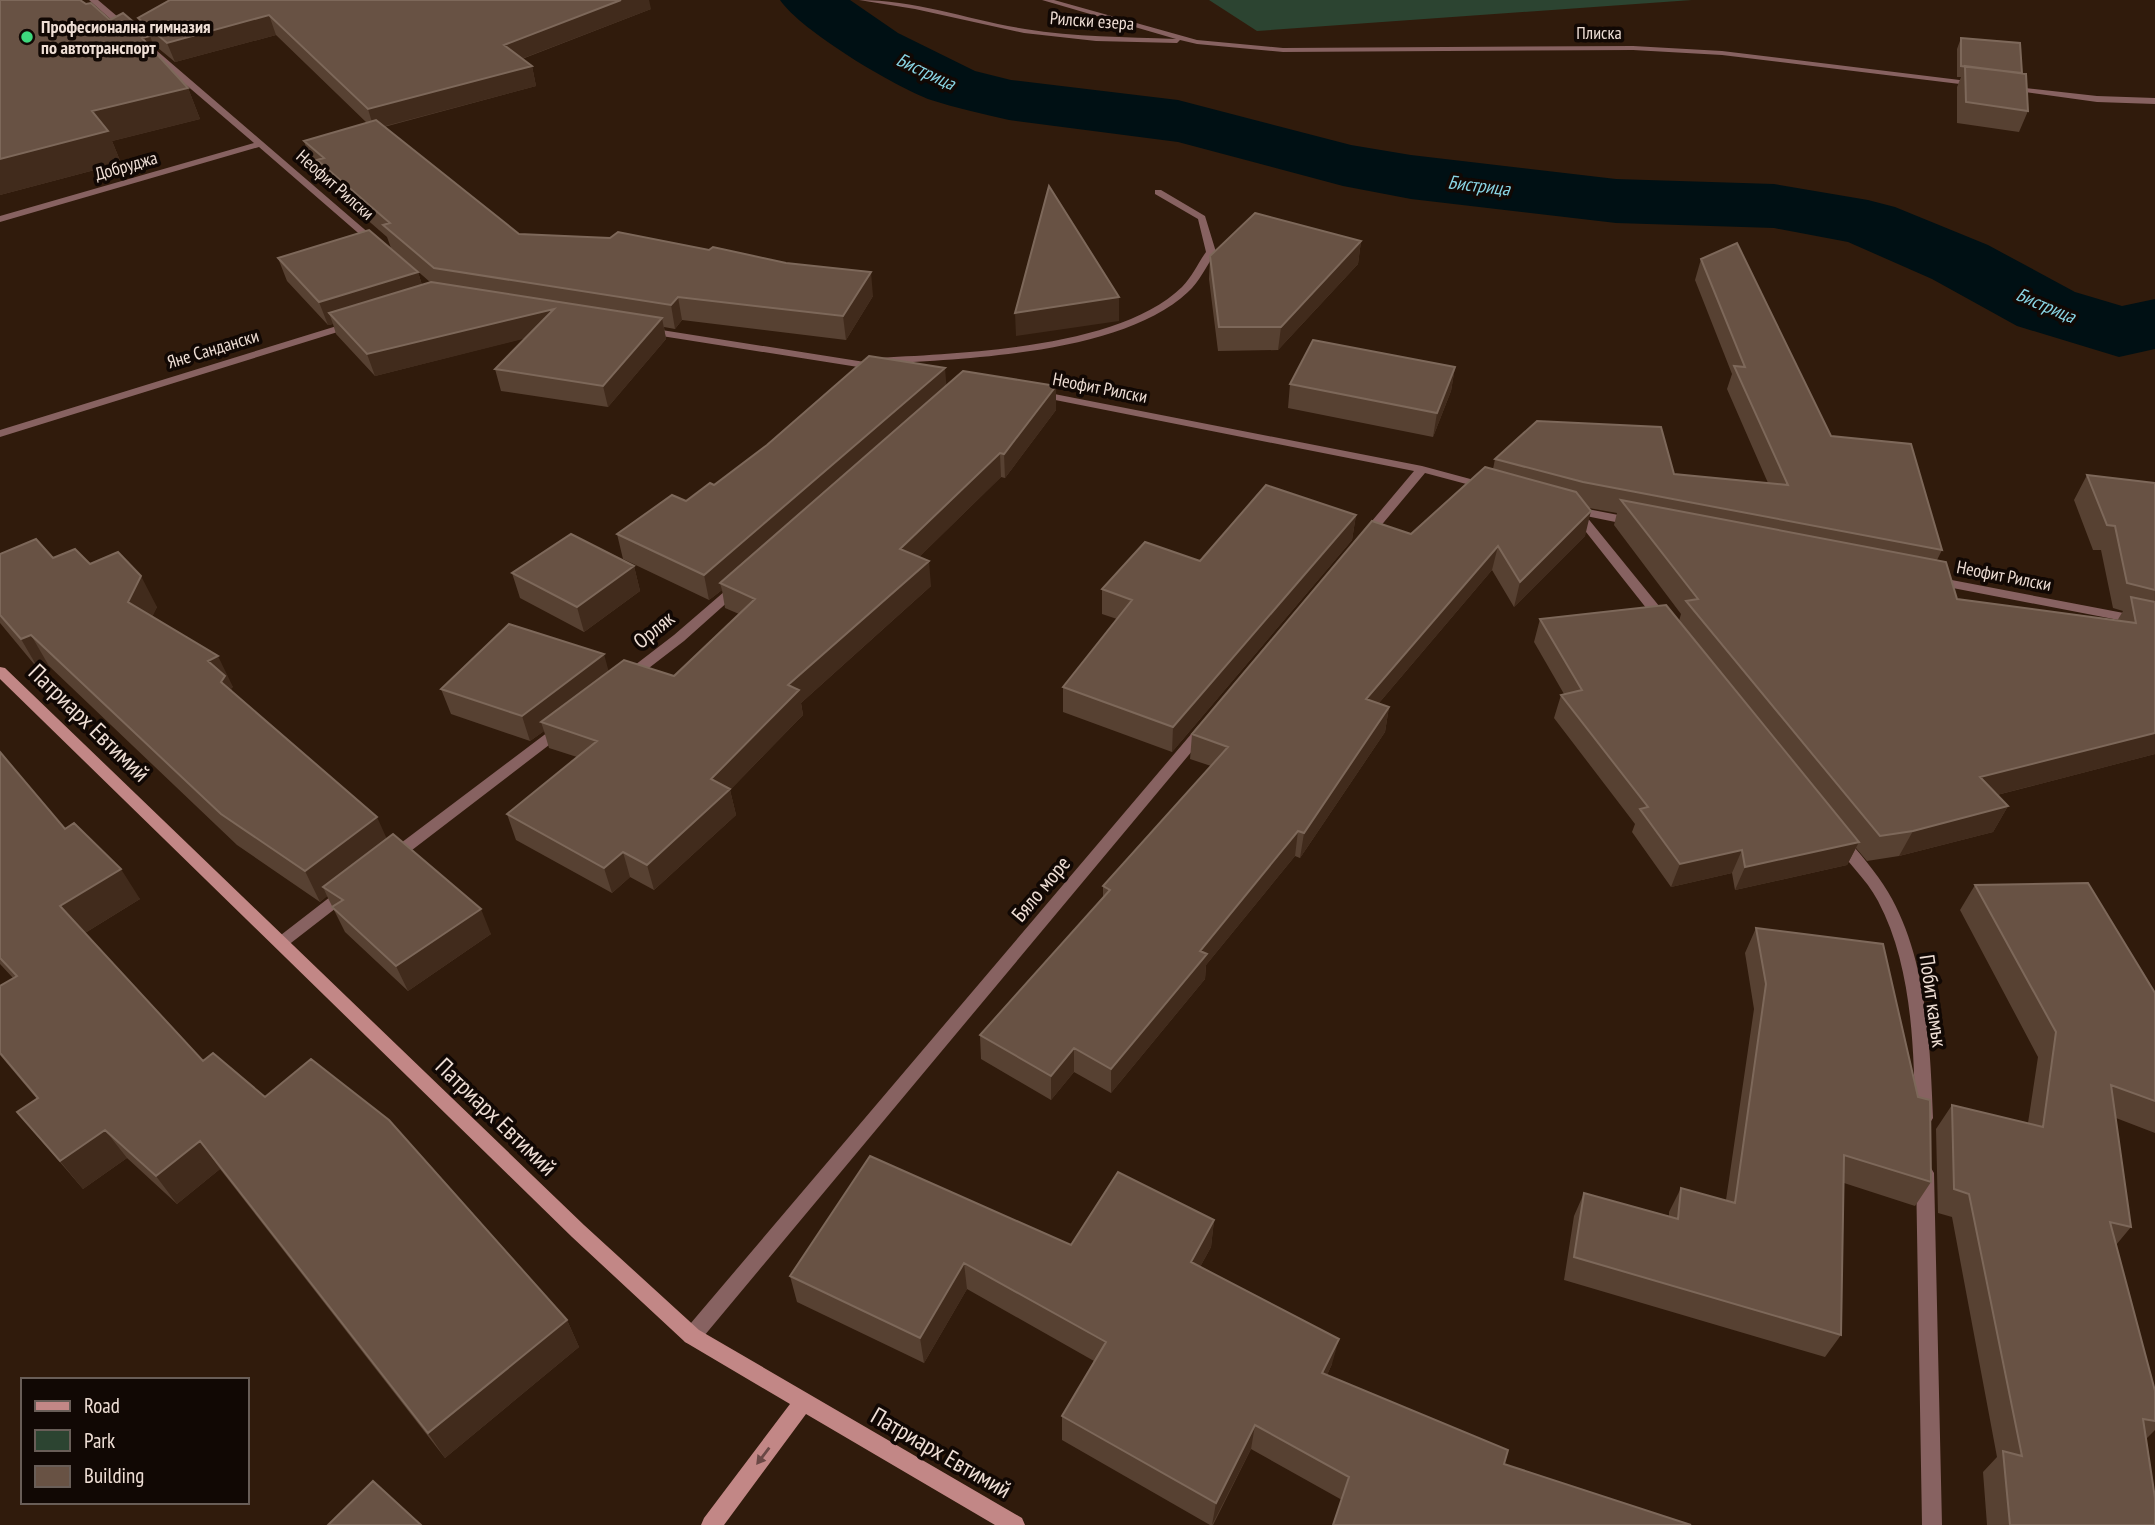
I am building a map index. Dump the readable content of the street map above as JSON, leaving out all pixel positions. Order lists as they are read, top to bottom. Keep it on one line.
{"streets":{"street":["Рилски езера","Плиска","Добруджа","Неофит Рилски","Яне Сандански","Орляк","Патриарх Евтимий","Бяло море","Побит камък"]},"crossings":[["Рилски езера","Плиска"],["Добруджа","Неофит Рилски"],["Патриарх Евтимий","Бяло море"]],"water":["Бистрица"],"places":["Професионална гимназия по автотранспорт"],"legend":["Road","Park","Building"]}
